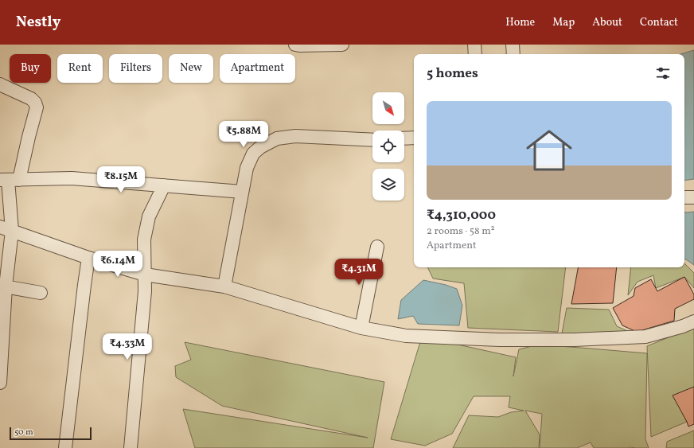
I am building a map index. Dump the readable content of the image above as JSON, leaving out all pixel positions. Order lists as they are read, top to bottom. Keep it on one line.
{"scale_bar":"50 m","north":"bottom right","page":{"header":"Nestly","nav":["Home","Map","About","Contact"],"chip":["Buy","Rent","Filters","New","Apartment"],"heading":"5 homes","list":[{"name":"₹4,310,000","note":"2 rooms · 58 m² · Apartment"}],"price":["₹5.88M","₹8.15M","₹6.14M","₹4.31M","₹4.33M"],"scale":"50 m"}}
